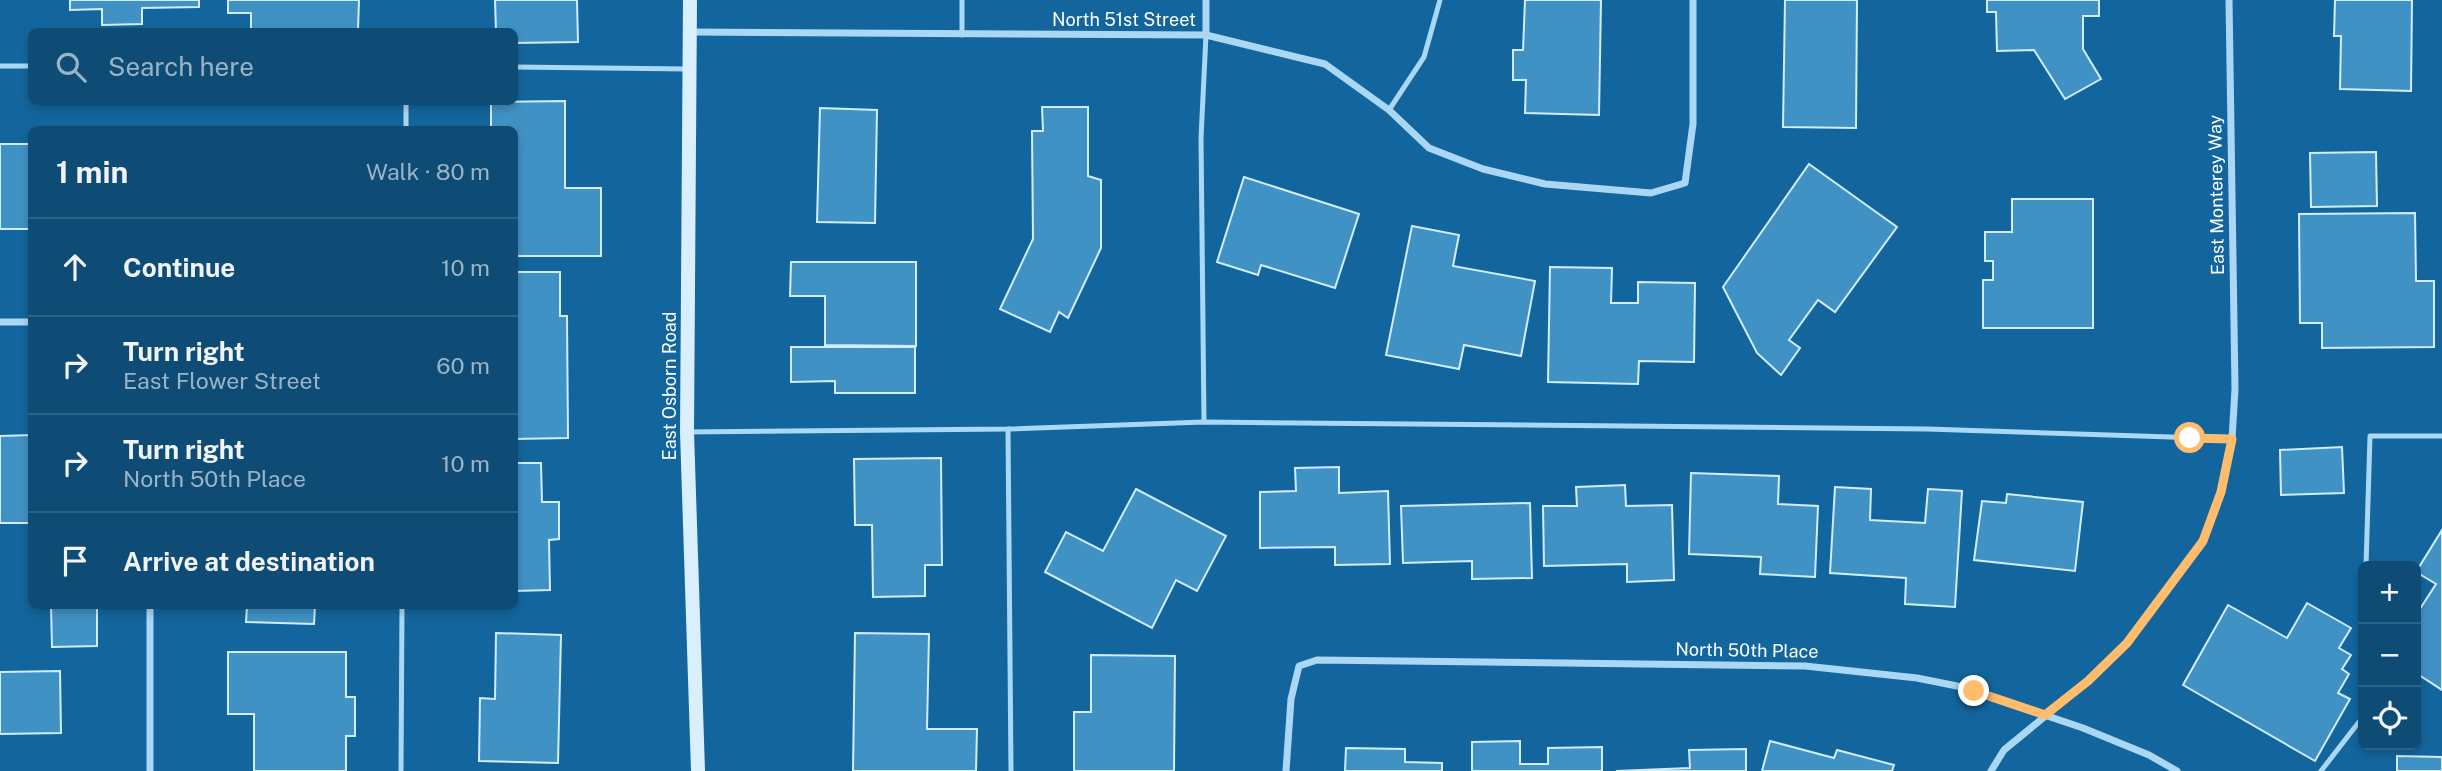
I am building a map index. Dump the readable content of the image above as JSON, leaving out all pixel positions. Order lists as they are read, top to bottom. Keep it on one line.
{"streets":{"street":["North 51st Street","East Monterey Way","East Osborn Road","North 50th Place"]},"crossings":[["North 51st Street","East Osborn Road"],["East Monterey Way","North 50th Place"]],"page":{"search":"Search here","heading":["1 min","Walk · 80 m"],"list":[["Continue","10 m"],["Turn right","East Flower Street","60 m"],["Turn right","North 50th Place","10 m"],"Arrive at destination"],"map_buttons":["+","−"]}}
